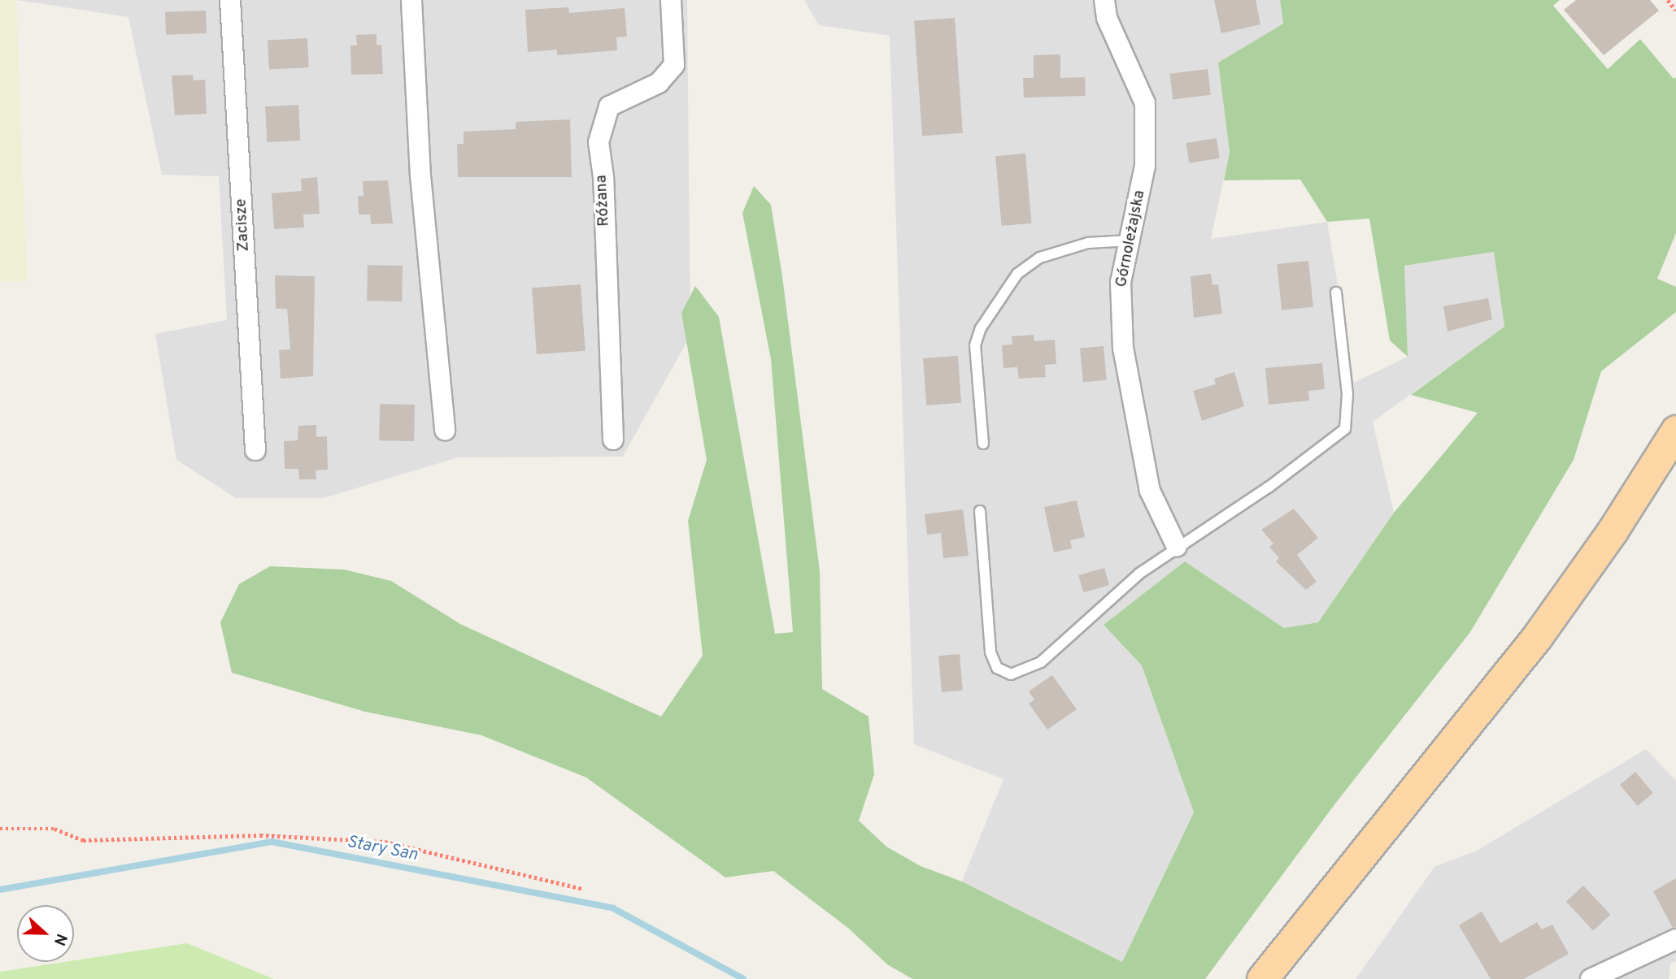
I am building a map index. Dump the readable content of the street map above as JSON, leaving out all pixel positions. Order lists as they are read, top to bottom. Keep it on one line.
{"streets":{"street":["Różana","Zacisze","Górnoleżajska"]},"water":["Stary San"],"north":"right"}
